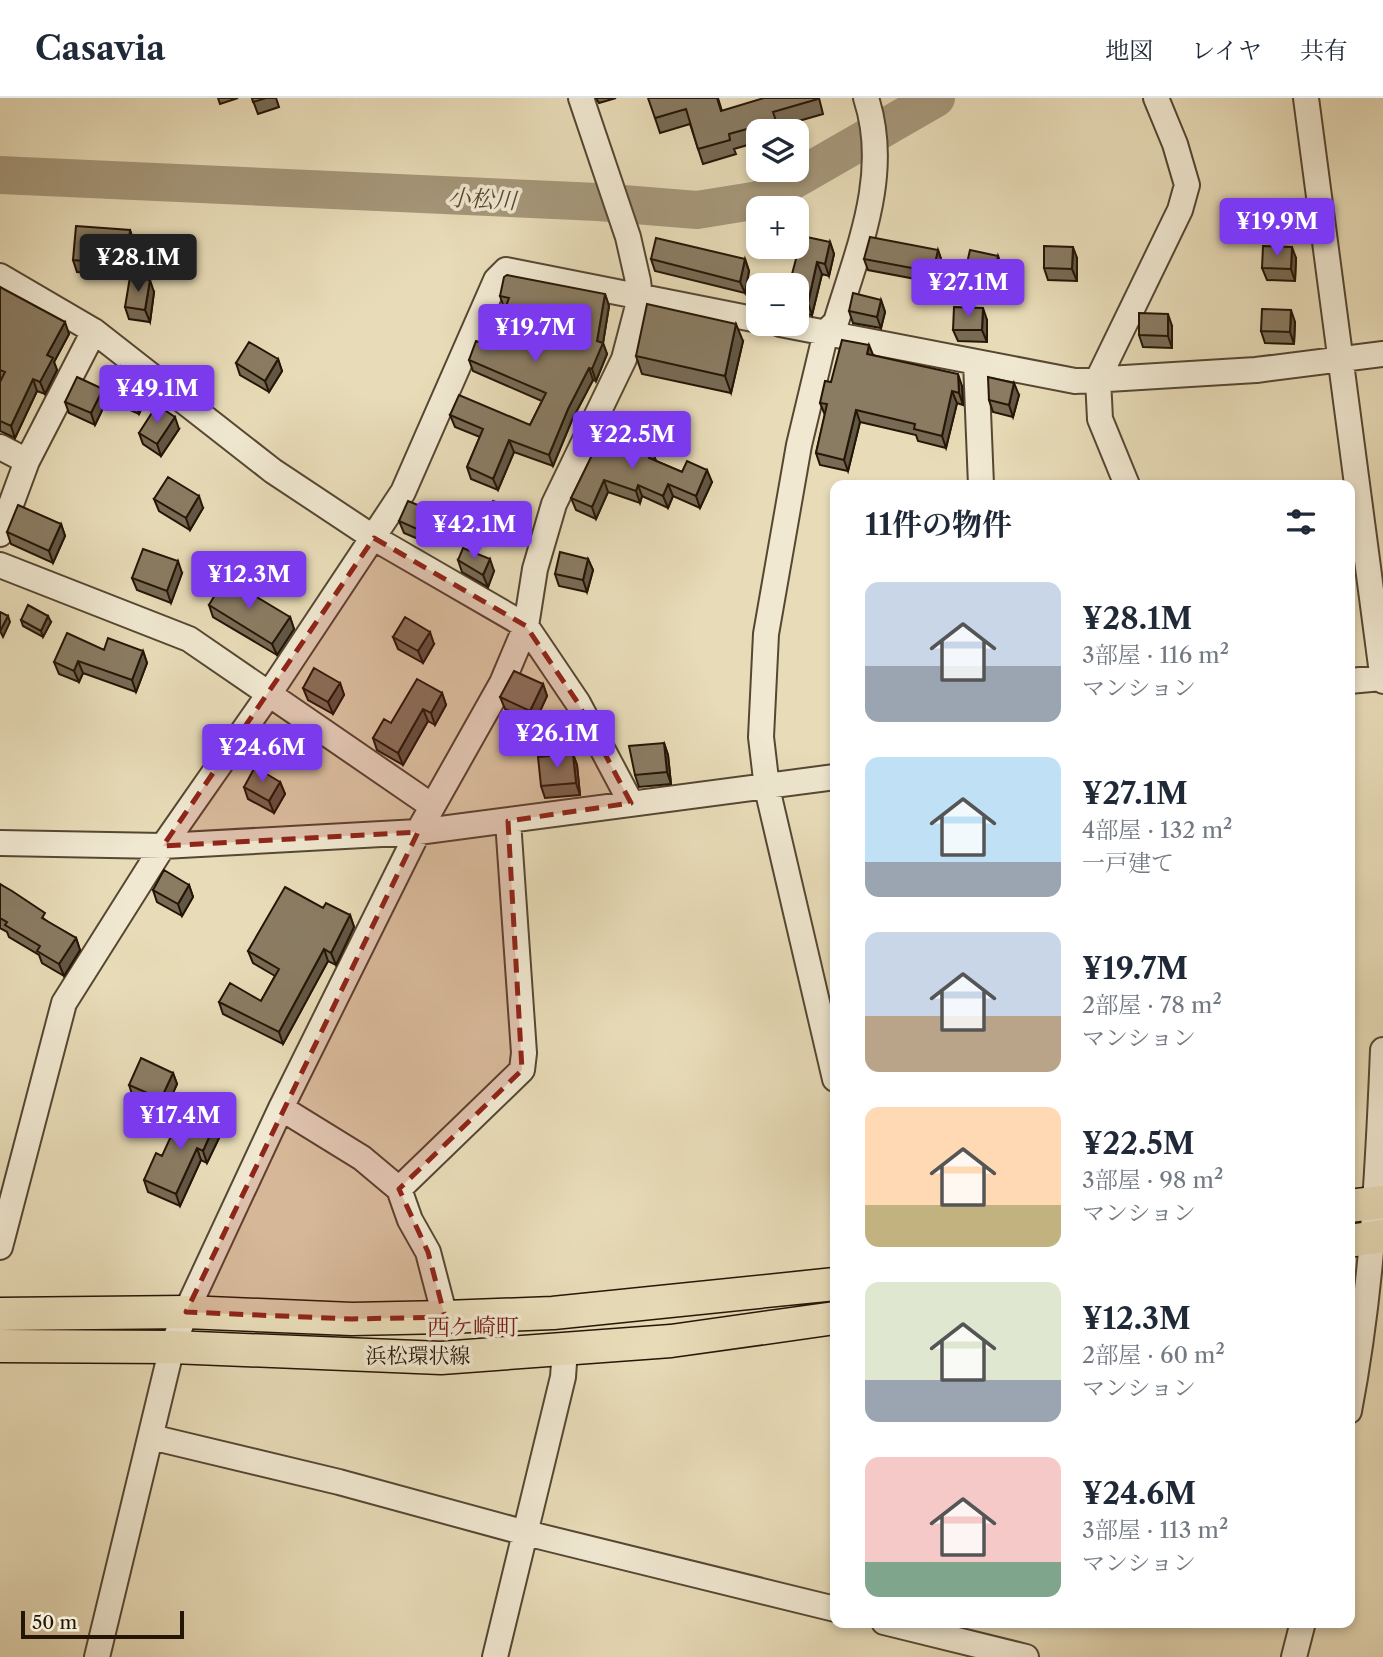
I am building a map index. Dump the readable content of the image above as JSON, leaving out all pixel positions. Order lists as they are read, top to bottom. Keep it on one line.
{"streets":{"main road":["浜松環状線"]},"districts":["西ケ崎町"],"water":["小松川"],"scale_bar":"50 m","page":{"header":"Casavia","nav":["地図","レイヤ","共有"],"map_buttons":["+","−"],"price":["¥19.9M","¥28.1M","¥27.1M","¥19.7M","¥49.1M","¥22.5M","¥42.1M","¥12.3M","¥26.1M","¥24.6M","¥17.4M"],"heading":"11件の物件","list":[{"name":"¥28.1M","note":"3部屋 · 116 m² · マンション"},{"name":"¥27.1M","note":"4部屋 · 132 m² · 一戸建て"},{"name":"¥19.7M","note":"2部屋 · 78 m² · マンション"},{"name":"¥22.5M","note":"3部屋 · 98 m² · マンション"},{"name":"¥12.3M","note":"2部屋 · 60 m² · マンション"},{"name":"¥24.6M","note":"3部屋 · 113 m² · マンション"}],"scale":"50 m"}}
